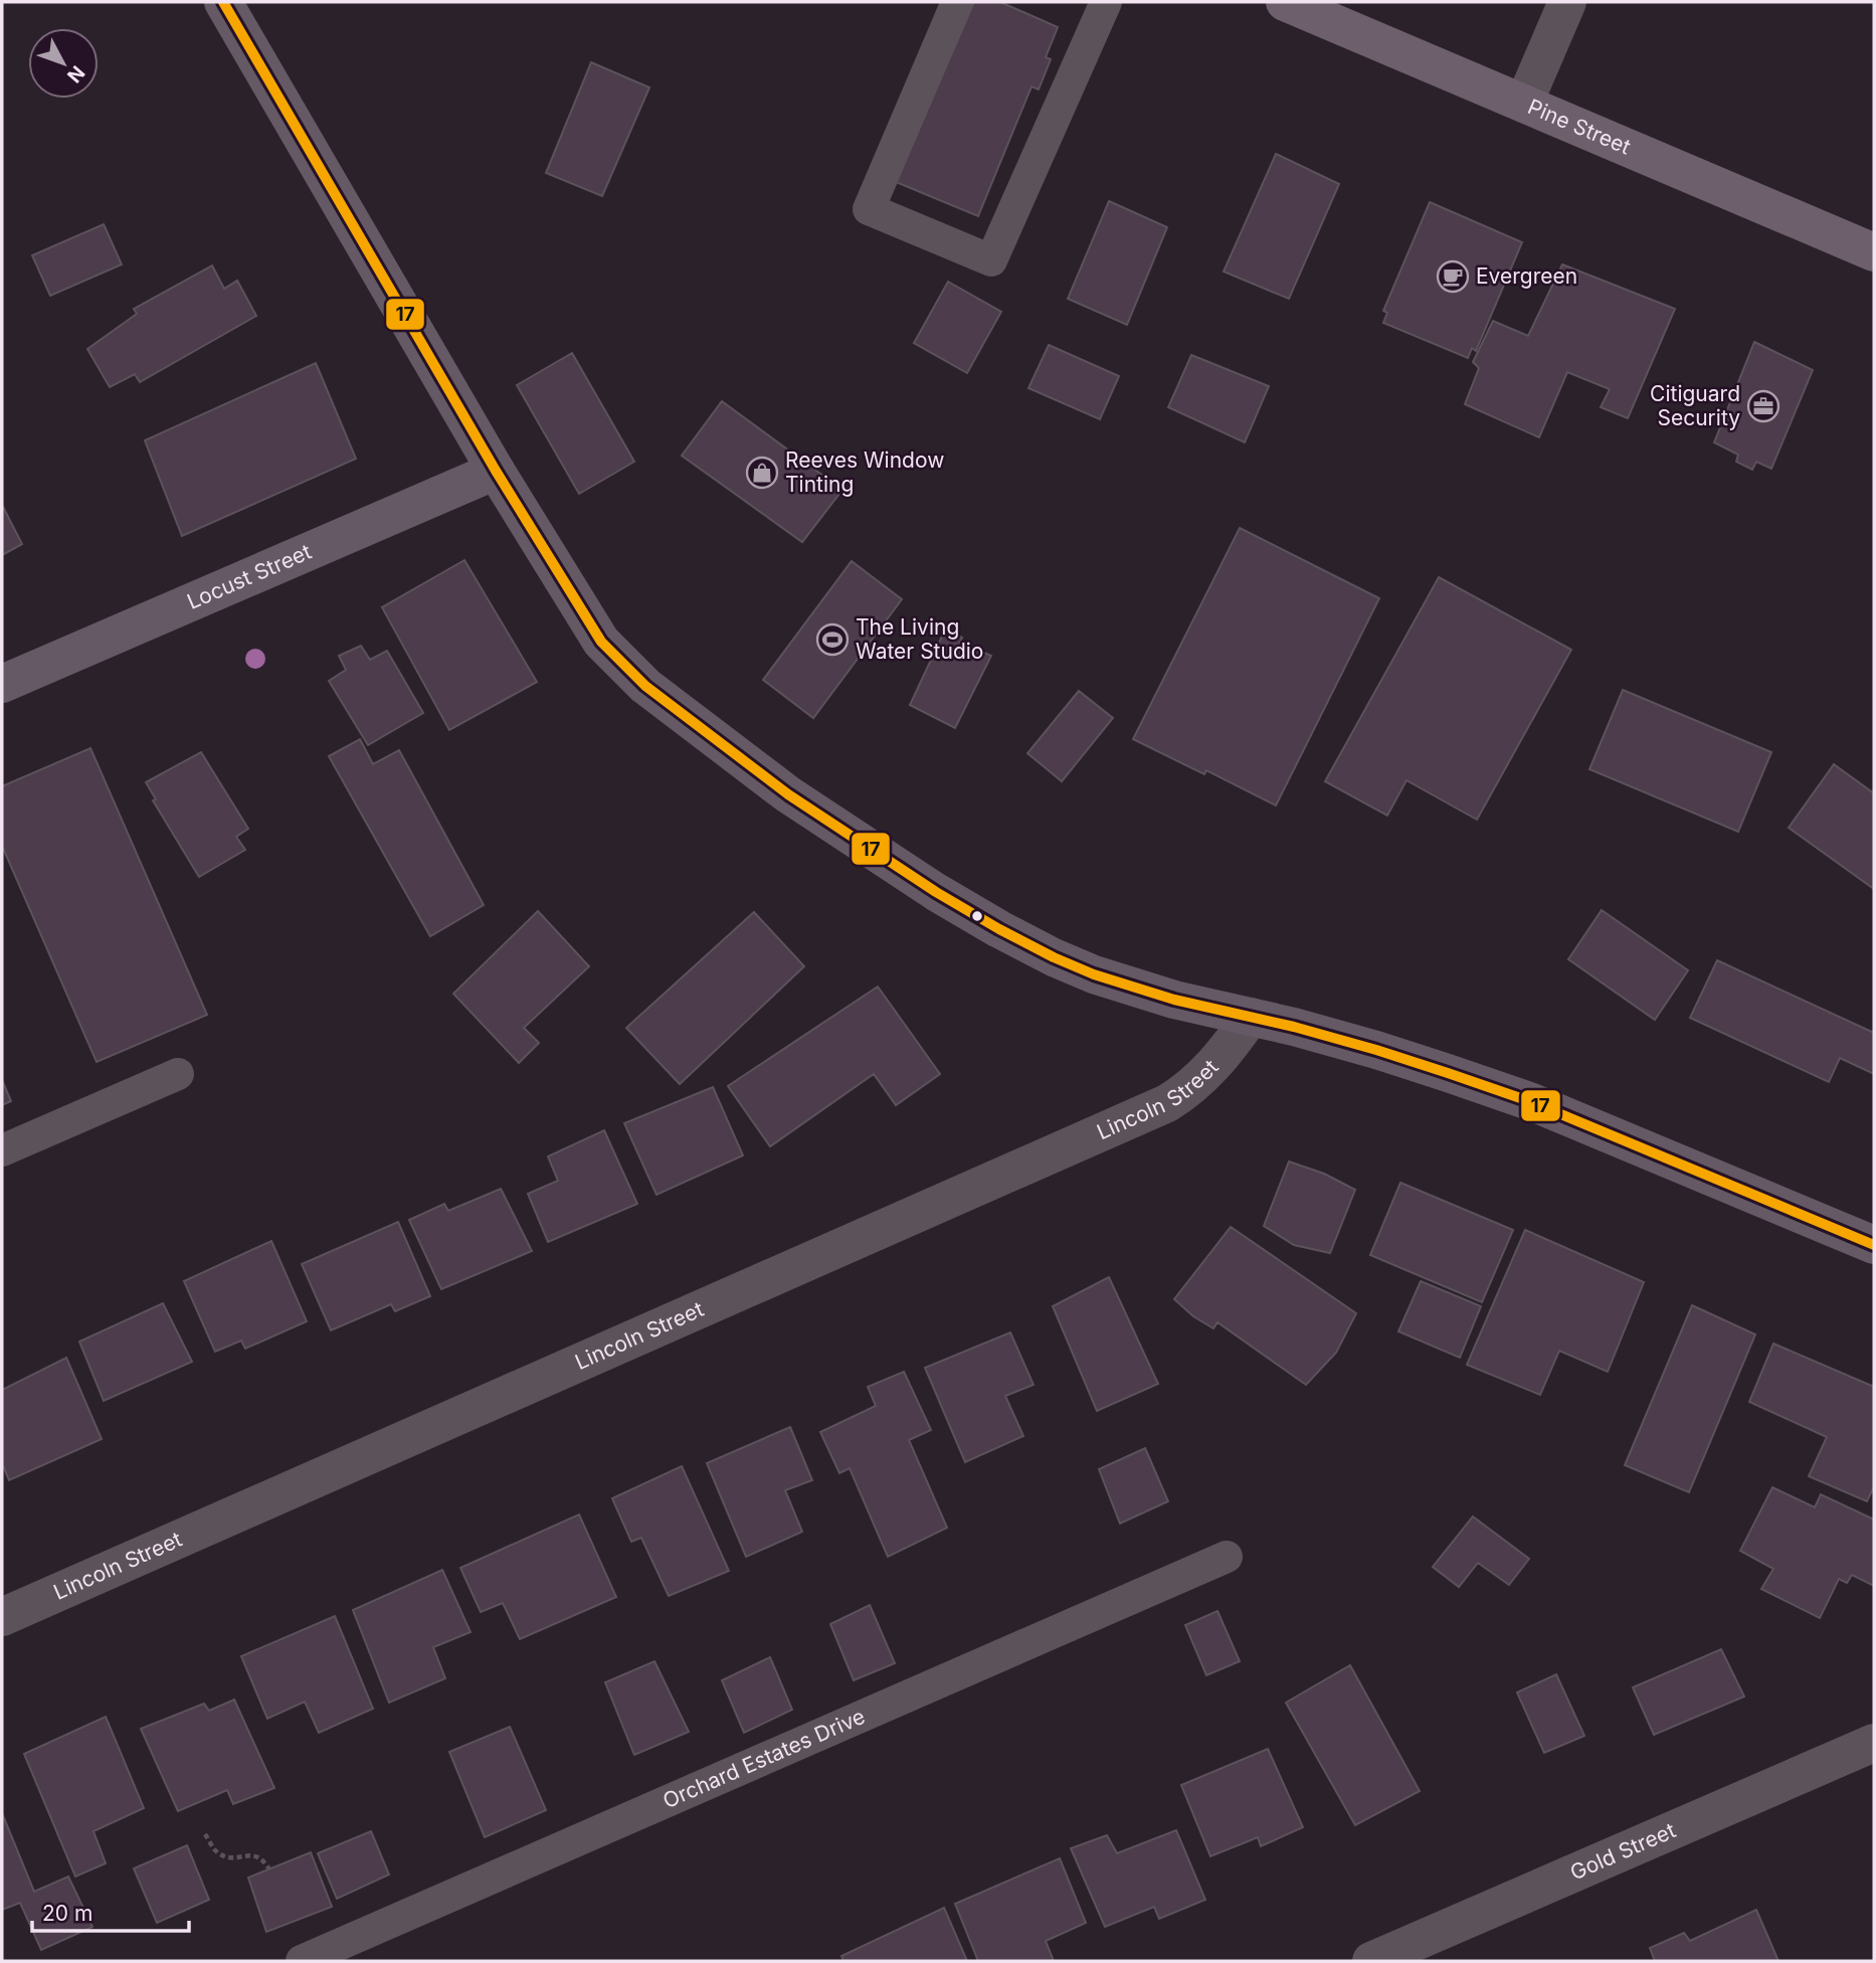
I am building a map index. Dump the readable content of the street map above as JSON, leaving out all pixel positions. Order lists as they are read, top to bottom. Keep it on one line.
{"streets":{"main road":["Pine Street"],"street":["Locust Street","Lincoln Street","Gold Street"],"lane":["Orchard Estates Drive"]},"places":{"cafe":["Evergreen"],"office":["Citiguard Security"],"shop":["Reeves Window Tinting"],"sports":["The Living Water Studio"]},"lines":["transit line 17"],"scale_bar":"20 m","north":"bottom right"}
